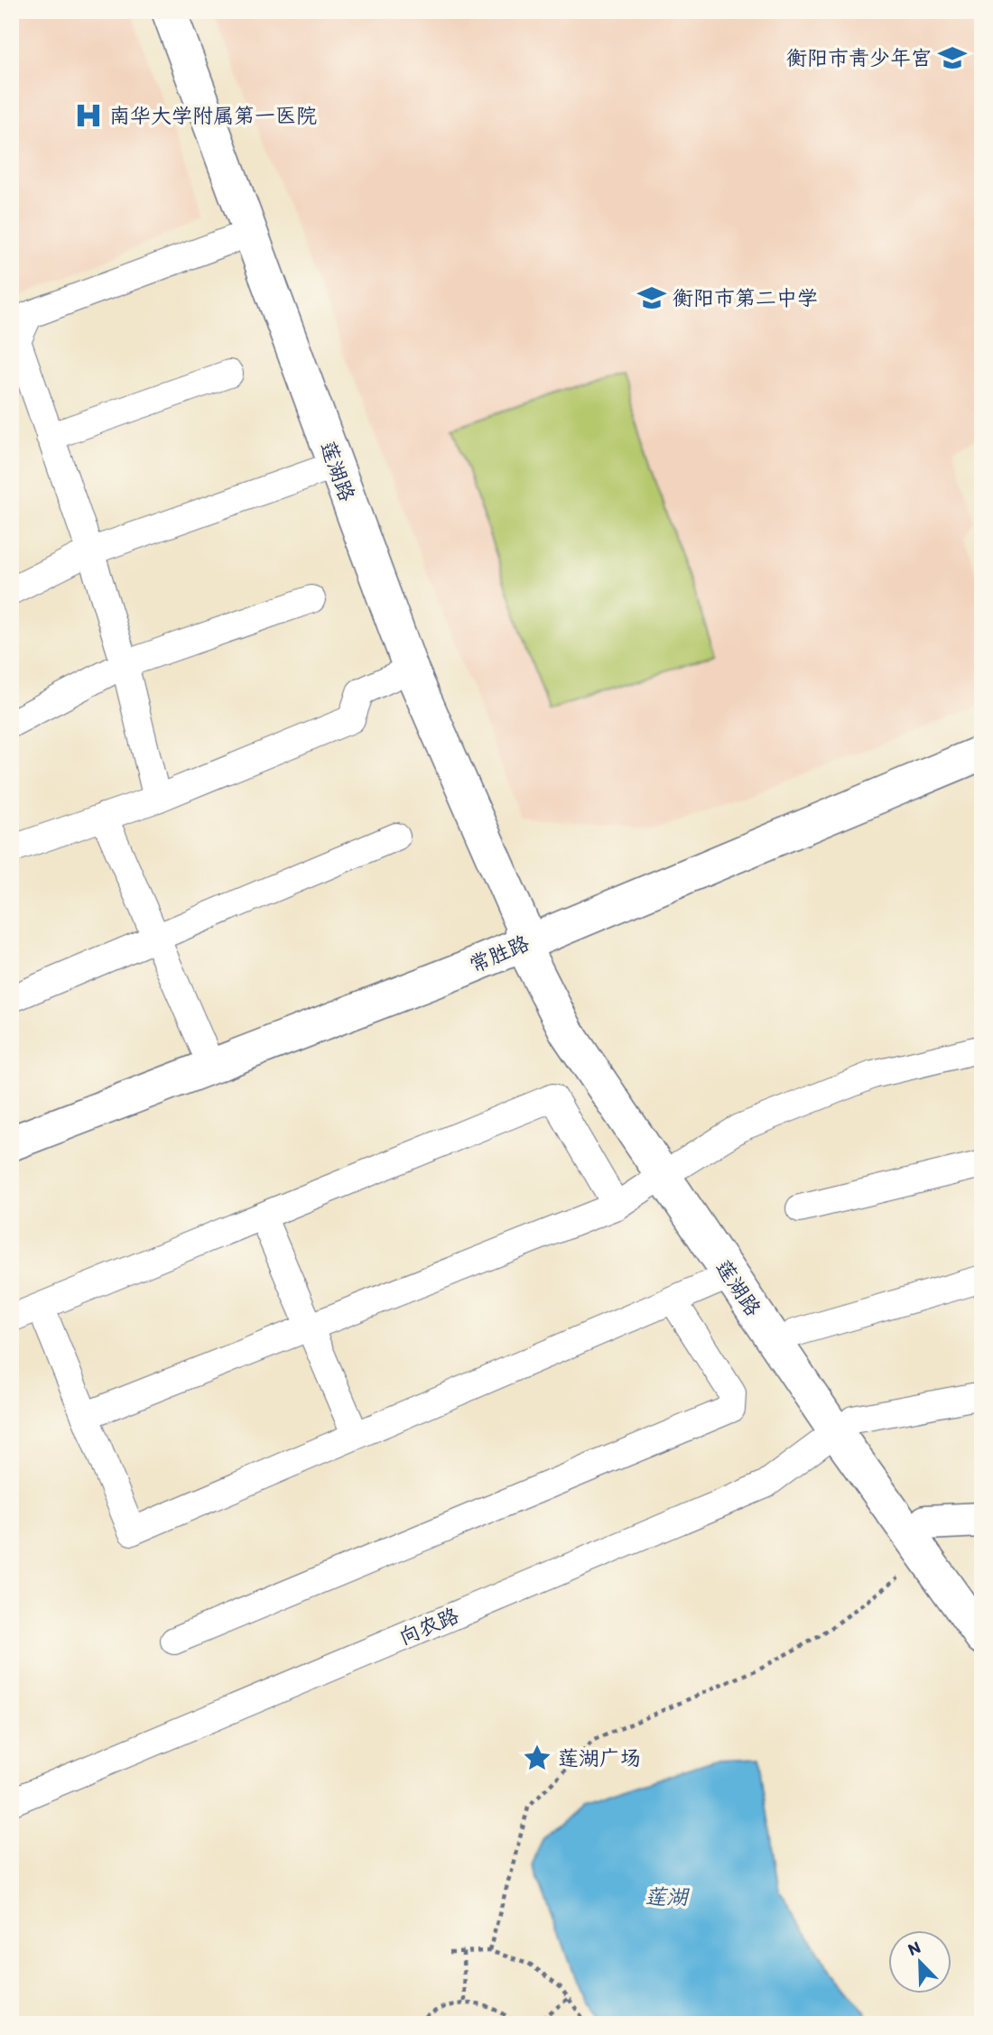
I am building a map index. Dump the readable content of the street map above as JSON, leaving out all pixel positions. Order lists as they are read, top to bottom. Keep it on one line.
{"streets":{"street":["莲湖路","常胜路","向农路"]},"crossings":[["莲湖路","常胜路"],["莲湖路","向农路"]],"water":["莲湖"],"places":{"school or university":["衡阳市青少年宫","衡阳市第二中学"],"hospital":["南华大学附属第一医院"],"place":["莲湖广场"]},"north":"top left"}
